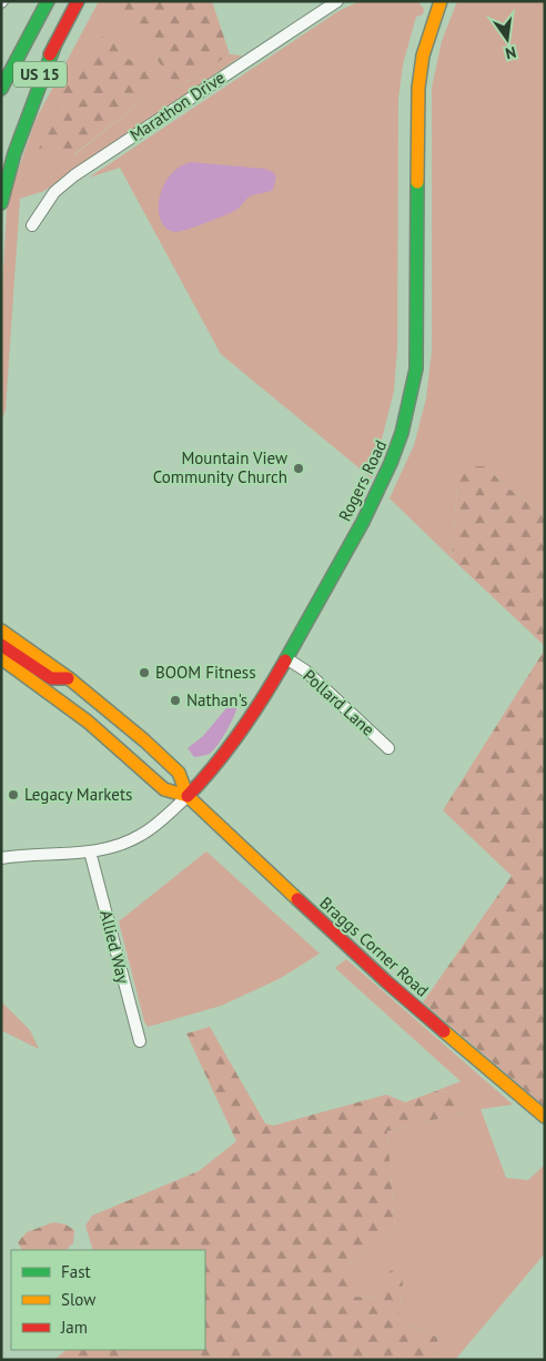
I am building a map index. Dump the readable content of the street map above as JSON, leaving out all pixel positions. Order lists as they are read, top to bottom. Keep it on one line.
{"streets":{"main road":["US 15","Rogers Road","Braggs Corner Road"],"street":["Marathon Drive","Pollard Lane","Allied Way"]},"crossings":[["Rogers Road","Pollard Lane"],["Rogers Road","Braggs Corner Road"]],"places":["Mountain View Community Church","BOOM Fitness","Nathan's","Legacy Markets"],"legend":["Fast","Slow","Jam"],"north":"bottom"}
